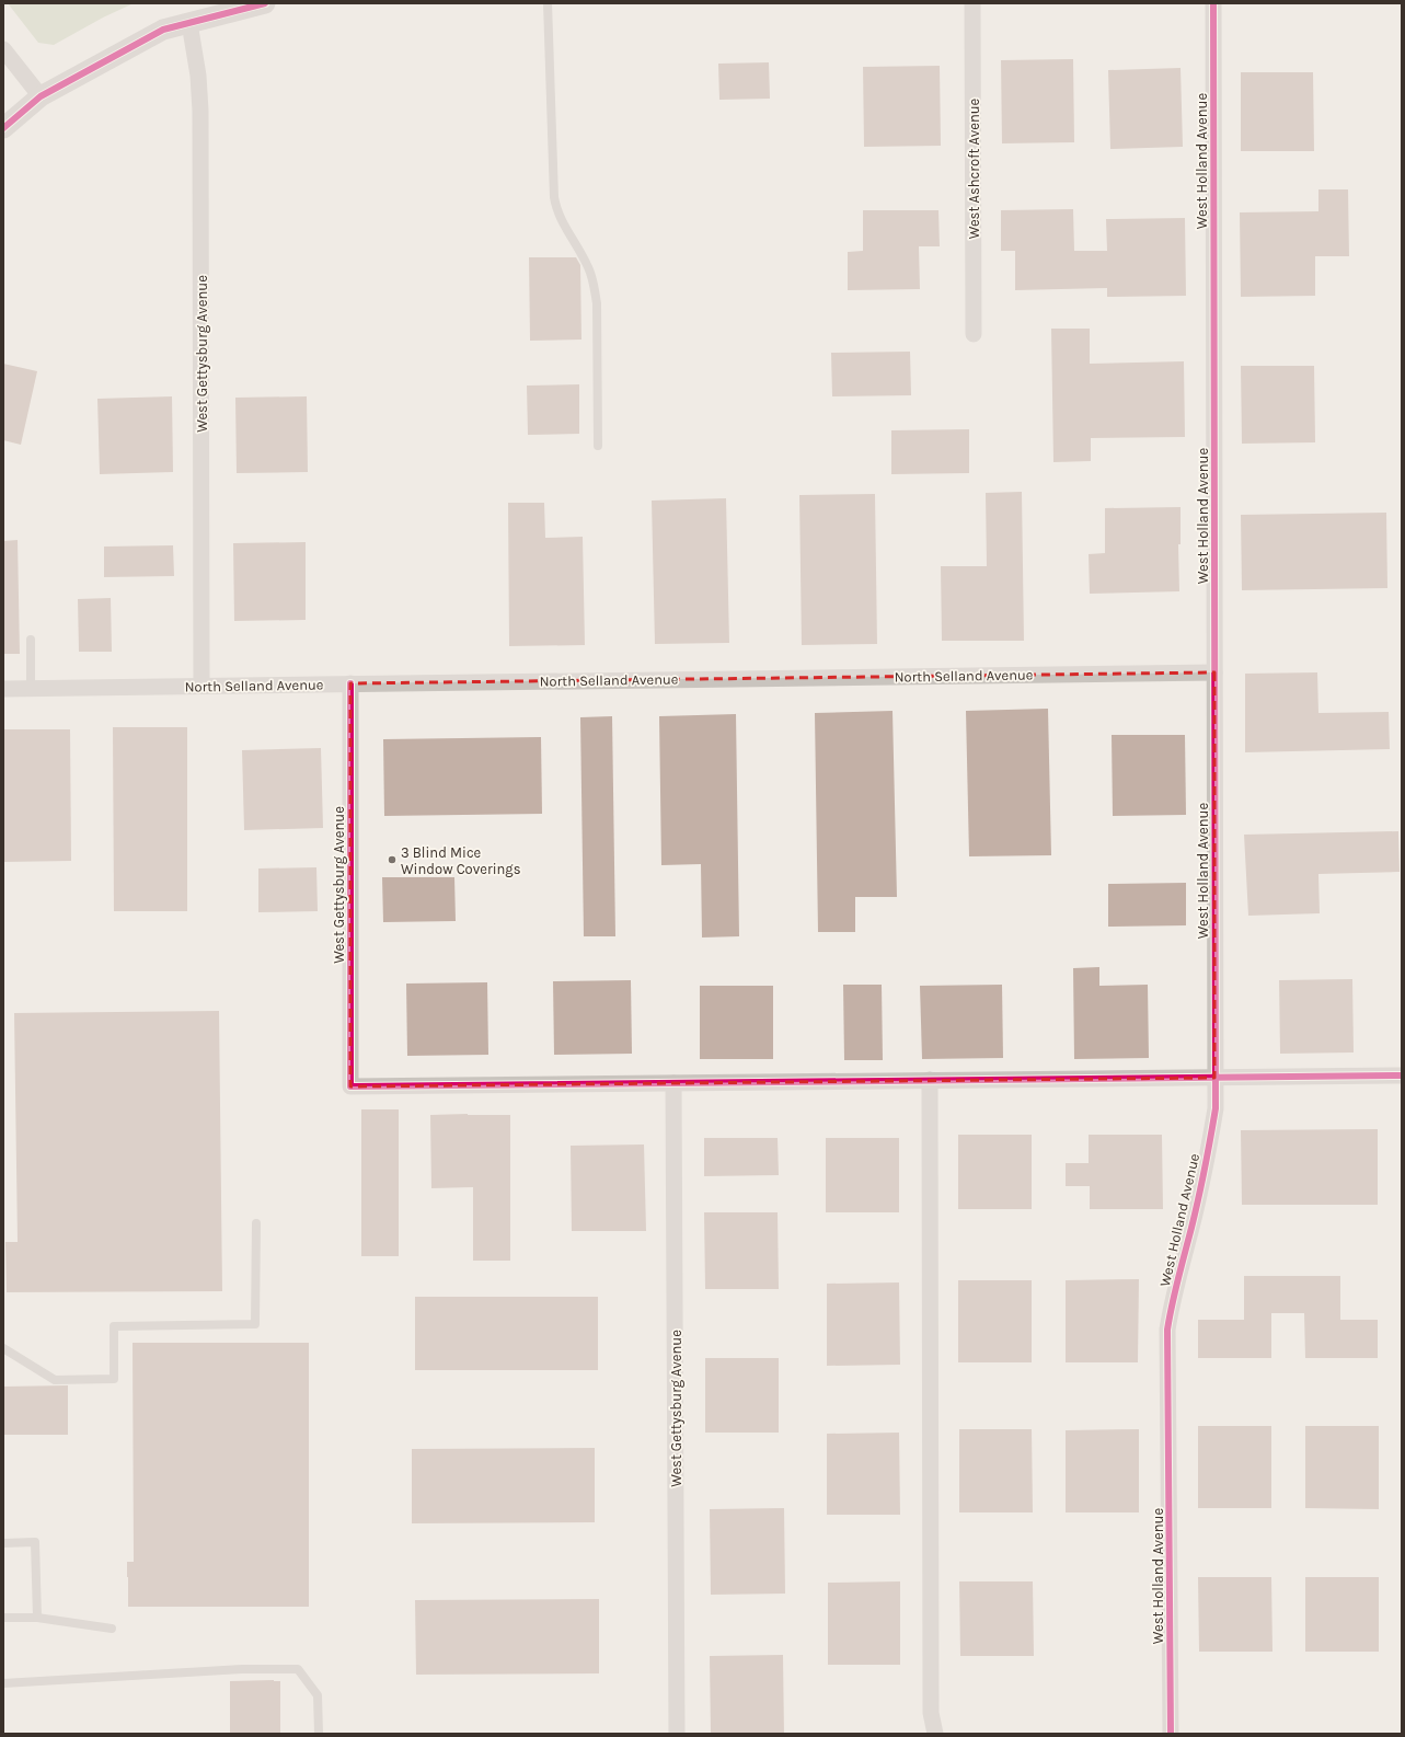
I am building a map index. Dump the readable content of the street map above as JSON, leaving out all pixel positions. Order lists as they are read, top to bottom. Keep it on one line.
{"streets":{"street":["West Holland Avenue","West Ashcroft Avenue","West Gettysburg Avenue","North Selland Avenue"]},"crossings":[["West Holland Avenue","North Selland Avenue"],["West Gettysburg Avenue","North Selland Avenue"]],"places":["3 Blind Mice Window Coverings"]}
